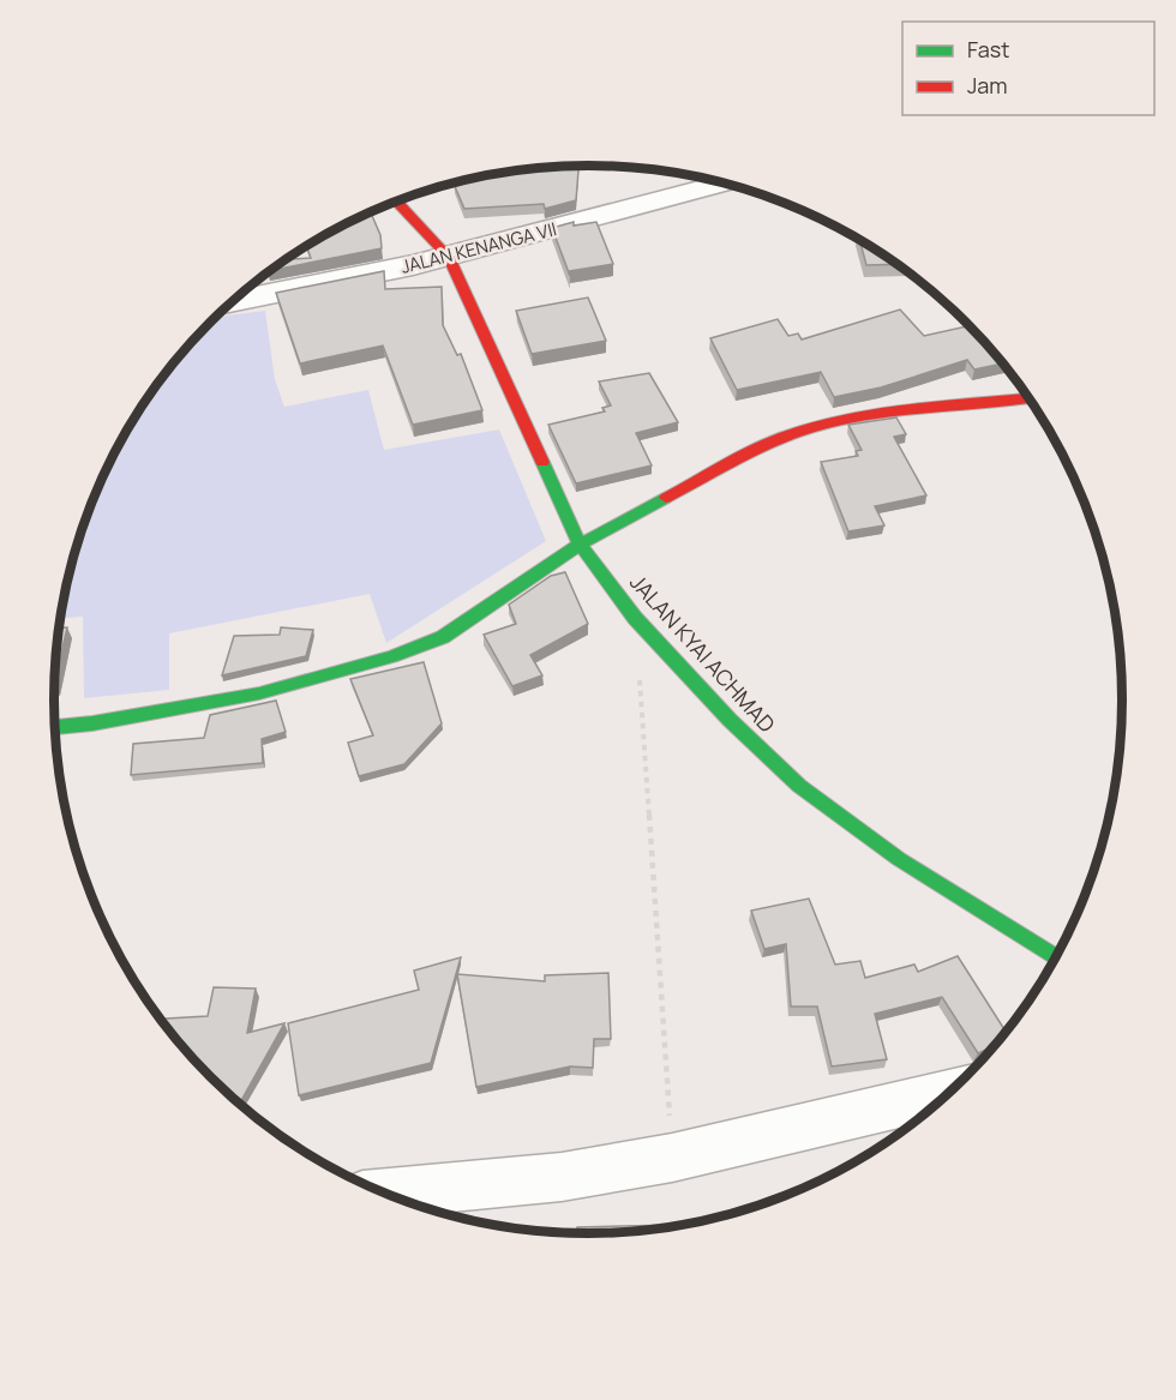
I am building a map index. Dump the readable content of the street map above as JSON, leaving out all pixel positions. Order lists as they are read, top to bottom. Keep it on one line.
{"streets":{"street":["JALAN KENANGA VII","JALAN KYAI ACHMAD"]},"crossings":[["JALAN KENANGA VII","JALAN KYAI ACHMAD"]],"legend":["Fast","Jam"]}
